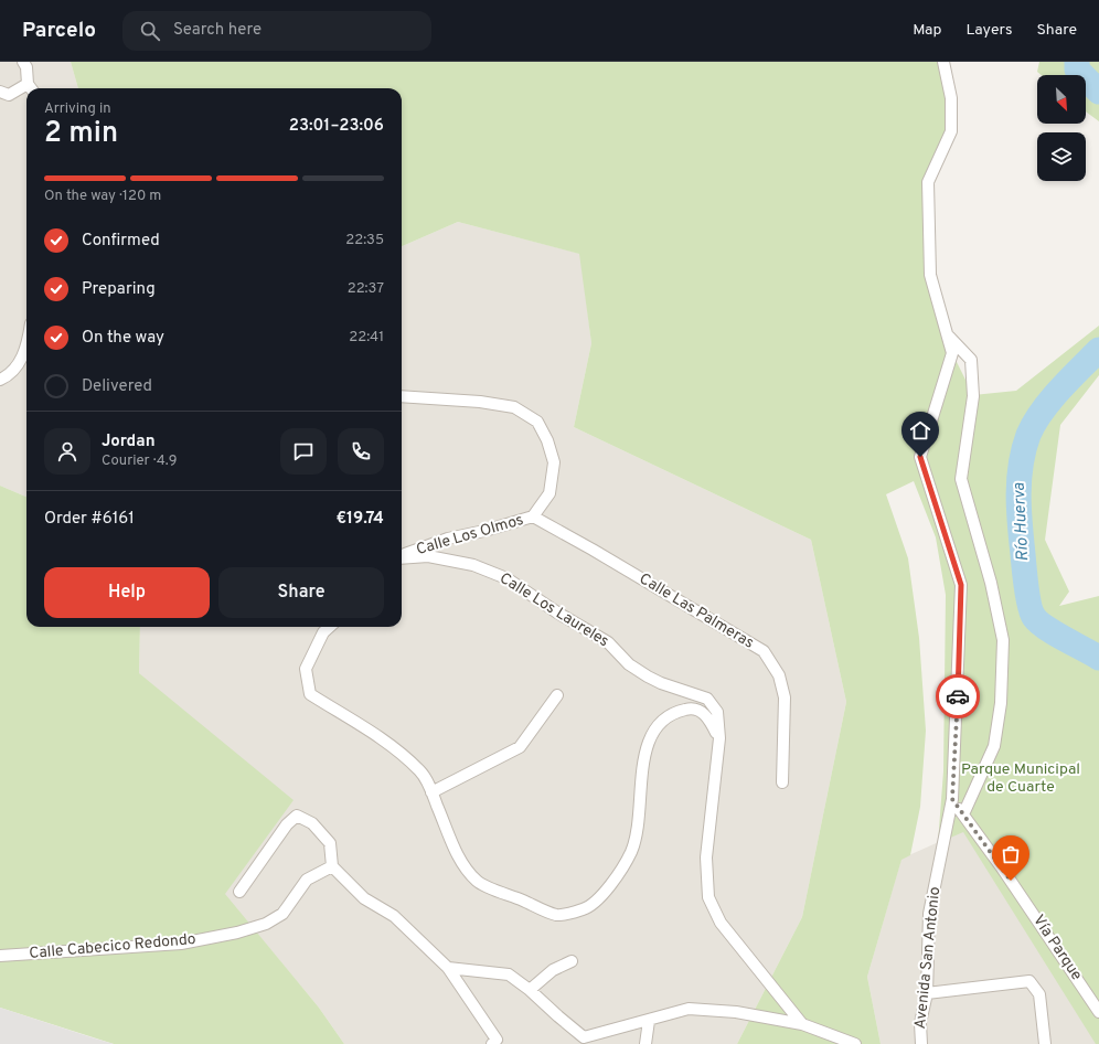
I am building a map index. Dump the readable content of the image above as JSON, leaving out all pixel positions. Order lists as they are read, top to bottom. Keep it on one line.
{"streets":{"street":["Calle Los Olmos","Calle Los Laureles","Calle Las Palmeras","Calle Cabecico Redondo","Vía Parque","Avenida San Antonio"]},"crossings":[["Calle Los Olmos","Calle Las Palmeras"],["Vía Parque","Avenida San Antonio"]],"water":["Río Huerva"],"parks":["Parque Municipal de Cuarte"],"north":"bottom right","page":{"header":"Parcelo","search":"Search here","nav":["Map","Layers","Share"],"heading":["2 min","Arriving in","23:01–23:06"],"panel":["Jordan","Courier · 4.9","Order #6161","€19.74"],"bar":"On the way · 120 m","list":[["Confirmed","22:35"],["Preparing","22:37"],["On the way","22:41"],"Delivered"],"buttons":["Help","Share"]}}
